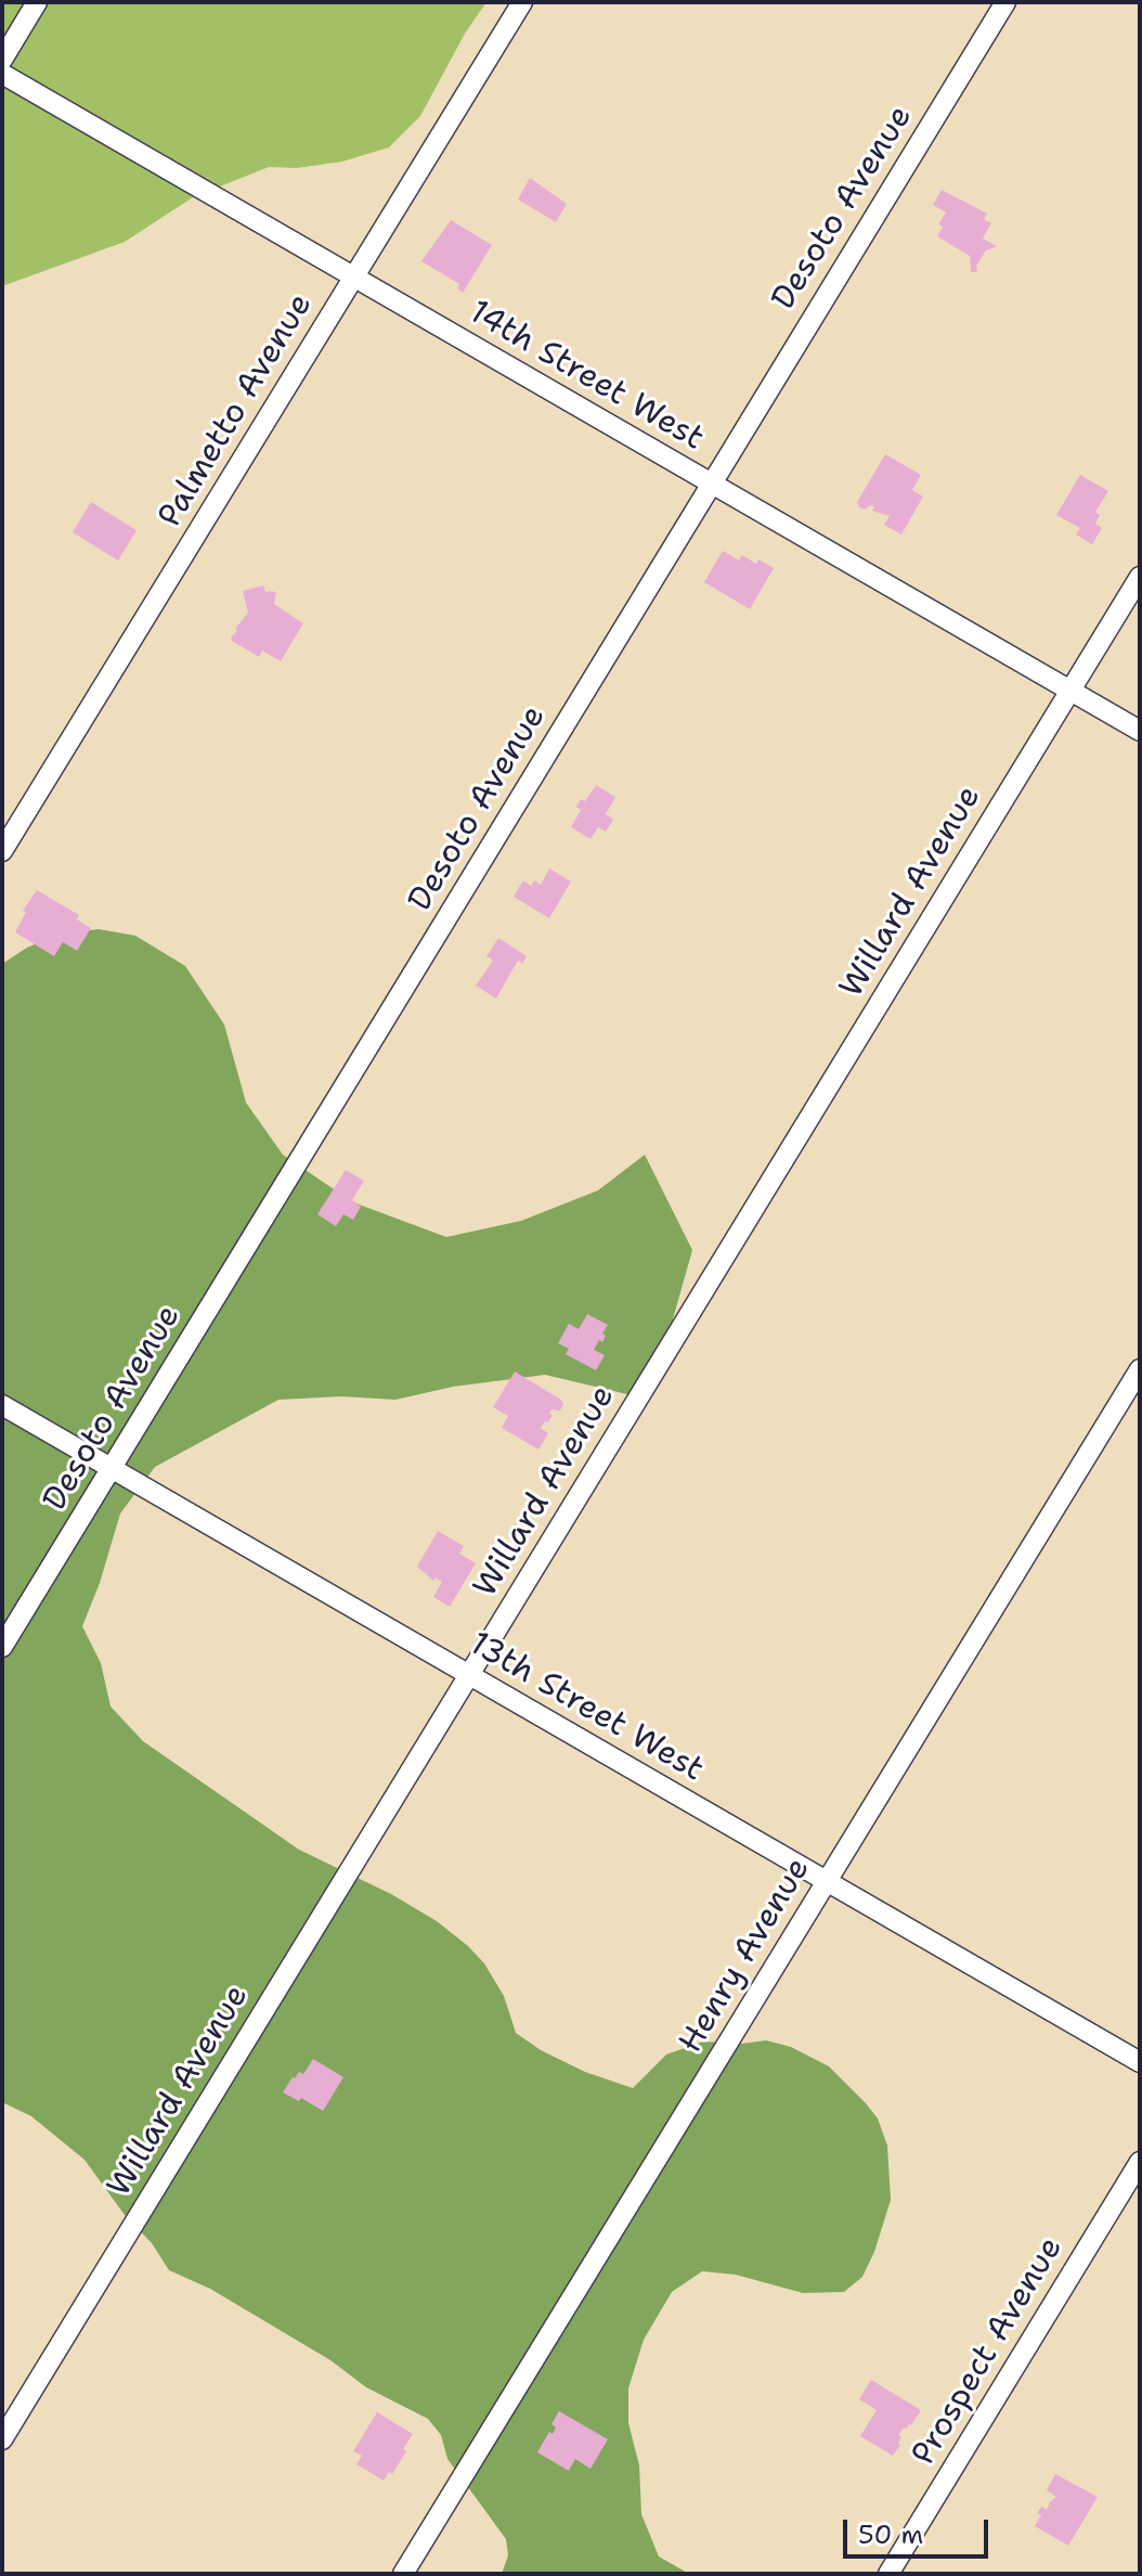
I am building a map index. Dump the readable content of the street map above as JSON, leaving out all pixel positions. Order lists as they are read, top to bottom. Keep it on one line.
{"streets":{"street":["Desoto Avenue","14th Street West","Palmetto Avenue","Willard Avenue","13th Street West","Henry Avenue","Prospect Avenue"]},"crossings":[["Desoto Avenue","14th Street West"],["Desoto Avenue","13th Street West"],["14th Street West","Palmetto Avenue"],["14th Street West","Willard Avenue"],["Willard Avenue","13th Street West"],["13th Street West","Henry Avenue"]],"scale_bar":"50 m"}
